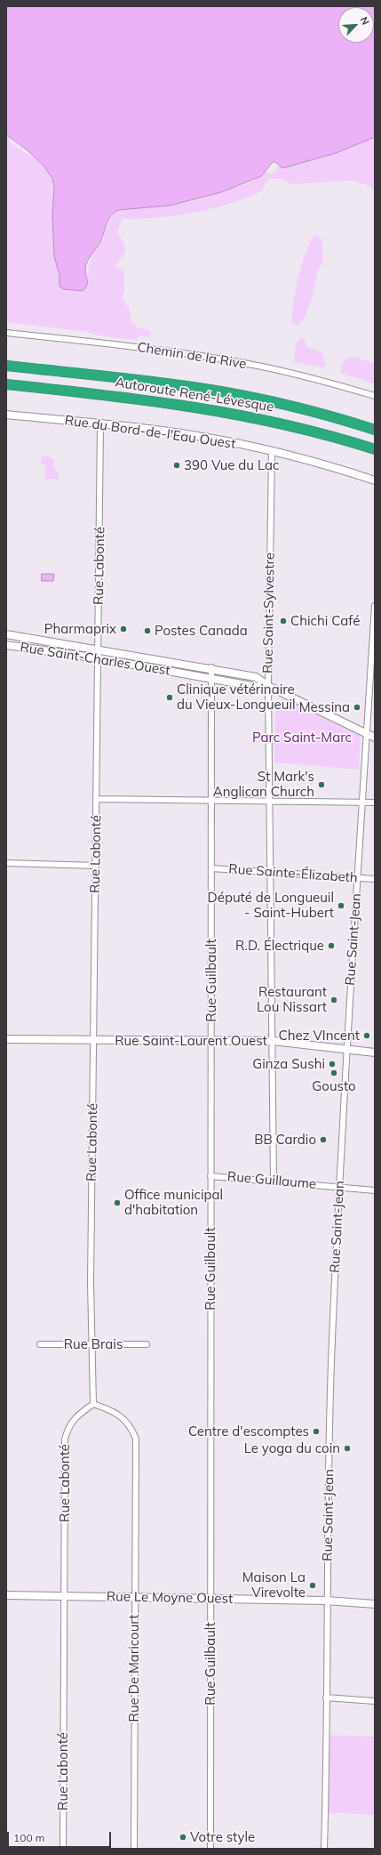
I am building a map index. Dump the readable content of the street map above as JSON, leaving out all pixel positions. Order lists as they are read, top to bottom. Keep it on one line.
{"streets":{"highway":["Autoroute René-Lévesque"],"street":["Chemin de la Rive","Rue du Bord-de-l'Eau Ouest","Rue Labonté","Rue Saint-Sylvestre","Rue Saint-Charles Ouest","Rue Sainte-Élizabeth","Rue Saint-Jean","Rue Guilbault","Rue Saint-Laurent Ouest","Rue Guillaume","Rue Brais","Rue Le Moyne Ouest","Rue De Maricourt"]},"crossings":[["Rue du Bord-de-l'Eau Ouest","Rue Labonté"],["Rue du Bord-de-l'Eau Ouest","Rue Saint-Sylvestre"],["Rue Labonté","Rue Saint-Charles Ouest"],["Rue Labonté","Rue Saint-Laurent Ouest"],["Rue Labonté","Rue Brais"],["Rue Labonté","Rue Le Moyne Ouest"],["Rue Labonté","Rue De Maricourt"],["Rue Saint-Sylvestre","Rue Saint-Charles Ouest"],["Rue Saint-Sylvestre","Rue Sainte-Élizabeth"],["Rue Saint-Sylvestre","Rue Saint-Laurent Ouest"],["Rue Saint-Sylvestre","Rue Guillaume"],["Rue Saint-Charles Ouest","Rue Saint-Jean"],["Rue Saint-Charles Ouest","Rue Guilbault"],["Rue Sainte-Élizabeth","Rue Saint-Jean"],["Rue Sainte-Élizabeth","Rue Guilbault"],["Rue Saint-Jean","Rue Saint-Laurent Ouest"],["Rue Saint-Jean","Rue Guillaume"],["Rue Saint-Jean","Rue Le Moyne Ouest"],["Rue Guilbault","Rue Saint-Laurent Ouest"],["Rue Guilbault","Rue Guillaume"],["Rue Guilbault","Rue Le Moyne Ouest"],["Rue Le Moyne Ouest","Rue De Maricourt"]],"parks":["Parc Saint-Marc"],"places":["390 Vue du Lac","Chichi Café","Pharmaprix","Postes Canada","Clinique vétérinaire du Vieux-Longueuil","Messina","St Mark's Anglican Church","Député de Longueuil - Saint-Hubert","R.D. Électrique","Restaurant Lou Nissart","Chez VIncent","Ginza Sushi","Gousto","BB Cardio","Office municipal d'habitation","Centre d'escomptes","Le yoga du coin","Maison La Virevolte","Votre style"],"scale_bar":"100 m","north":"top right"}
